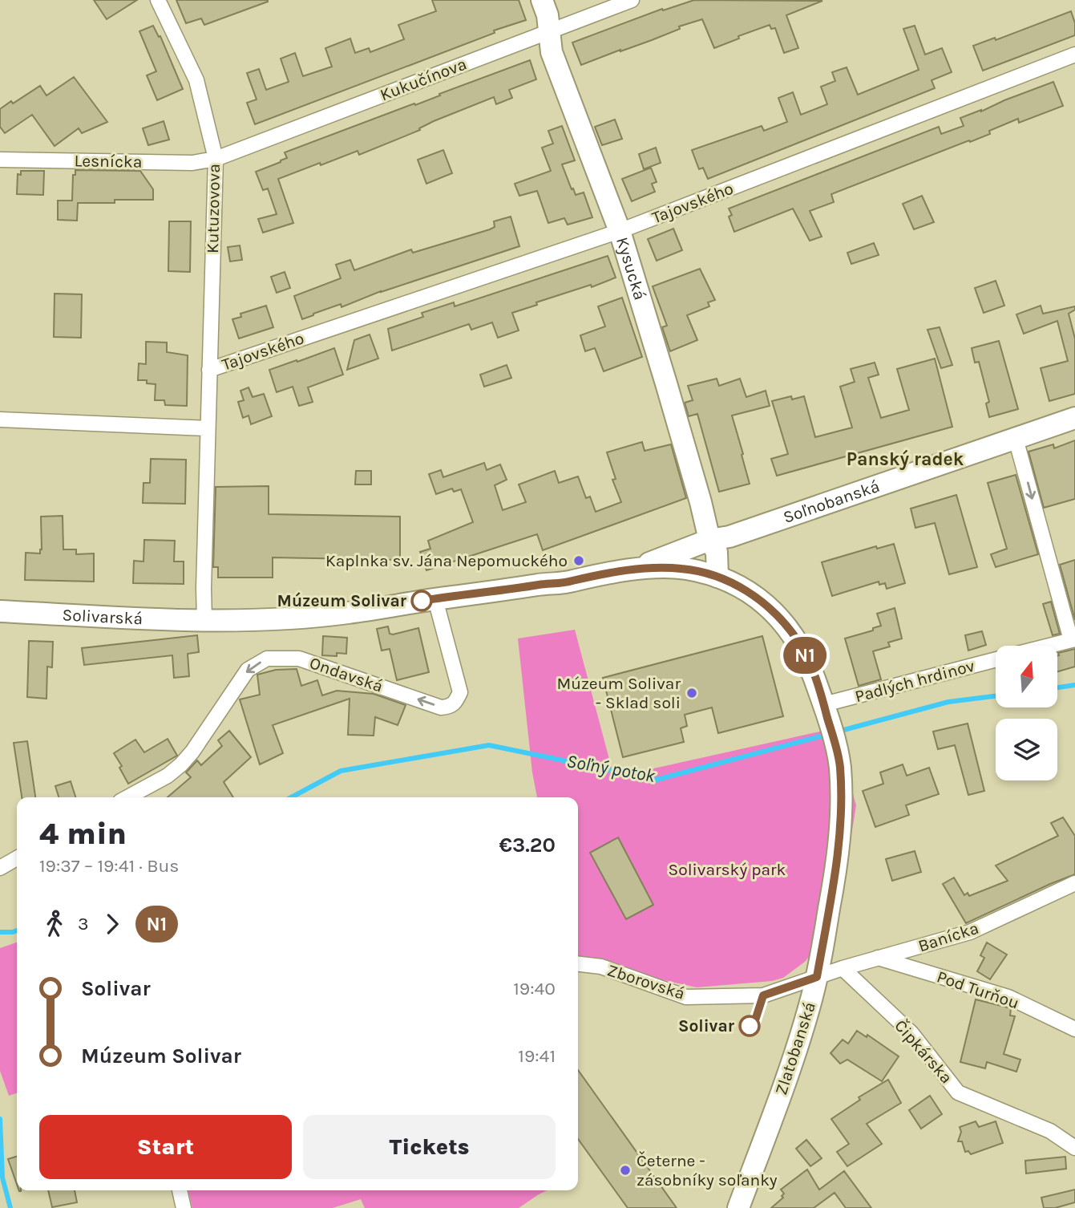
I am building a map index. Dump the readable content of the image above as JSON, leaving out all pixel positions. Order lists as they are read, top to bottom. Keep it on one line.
{"streets":{"street":["Kukučínova","Lesnícka","Tajovského","Kutuzovova","Kysucká","Soľnobanská","Solivarská","Ondavská","Padlých hrdinov","Banícka","Zborovská","Pod Turňou","Zlatobanská","Čipkárska"]},"crossings":[["Kukučínova","Lesnícka"],["Kukučínova","Kutuzovova"],["Kukučínova","Kysucká"],["Lesnícka","Kutuzovova"],["Tajovského","Kutuzovova"],["Tajovského","Kysucká"],["Kutuzovova","Solivarská"],["Kysucká","Soľnobanská"],["Soľnobanská","Solivarská"],["Soľnobanská","Zlatobanská"],["Solivarská","Ondavská"],["Solivarská","Zlatobanská"],["Padlých hrdinov","Zlatobanská"],["Banícka","Zborovská"],["Banícka","Pod Turňou"],["Banícka","Zlatobanská"],["Banícka","Čipkárska"],["Zborovská","Zlatobanská"]],"districts":["Panský radek"],"water":["Soľný potok"],"parks":["Solivarský park"],"places":["Kaplnka sv. Jána Nepomuckého","Múzeum Solivar","Múzeum Solivar - Sklad soli","Solivar","Četerne - zásobníky soľanky"],"lines":["bus line N1"],"north":"top","page":{"on_map":"N1","heading":["4 min","19:37 – 19:41 · Bus","€3.20"],"legs":["3","N1"],"list":[{"name":"Solivar","value":"19:40"},{"name":"Múzeum Solivar","value":"19:41"}],"buttons":["Start","Tickets"]}}
